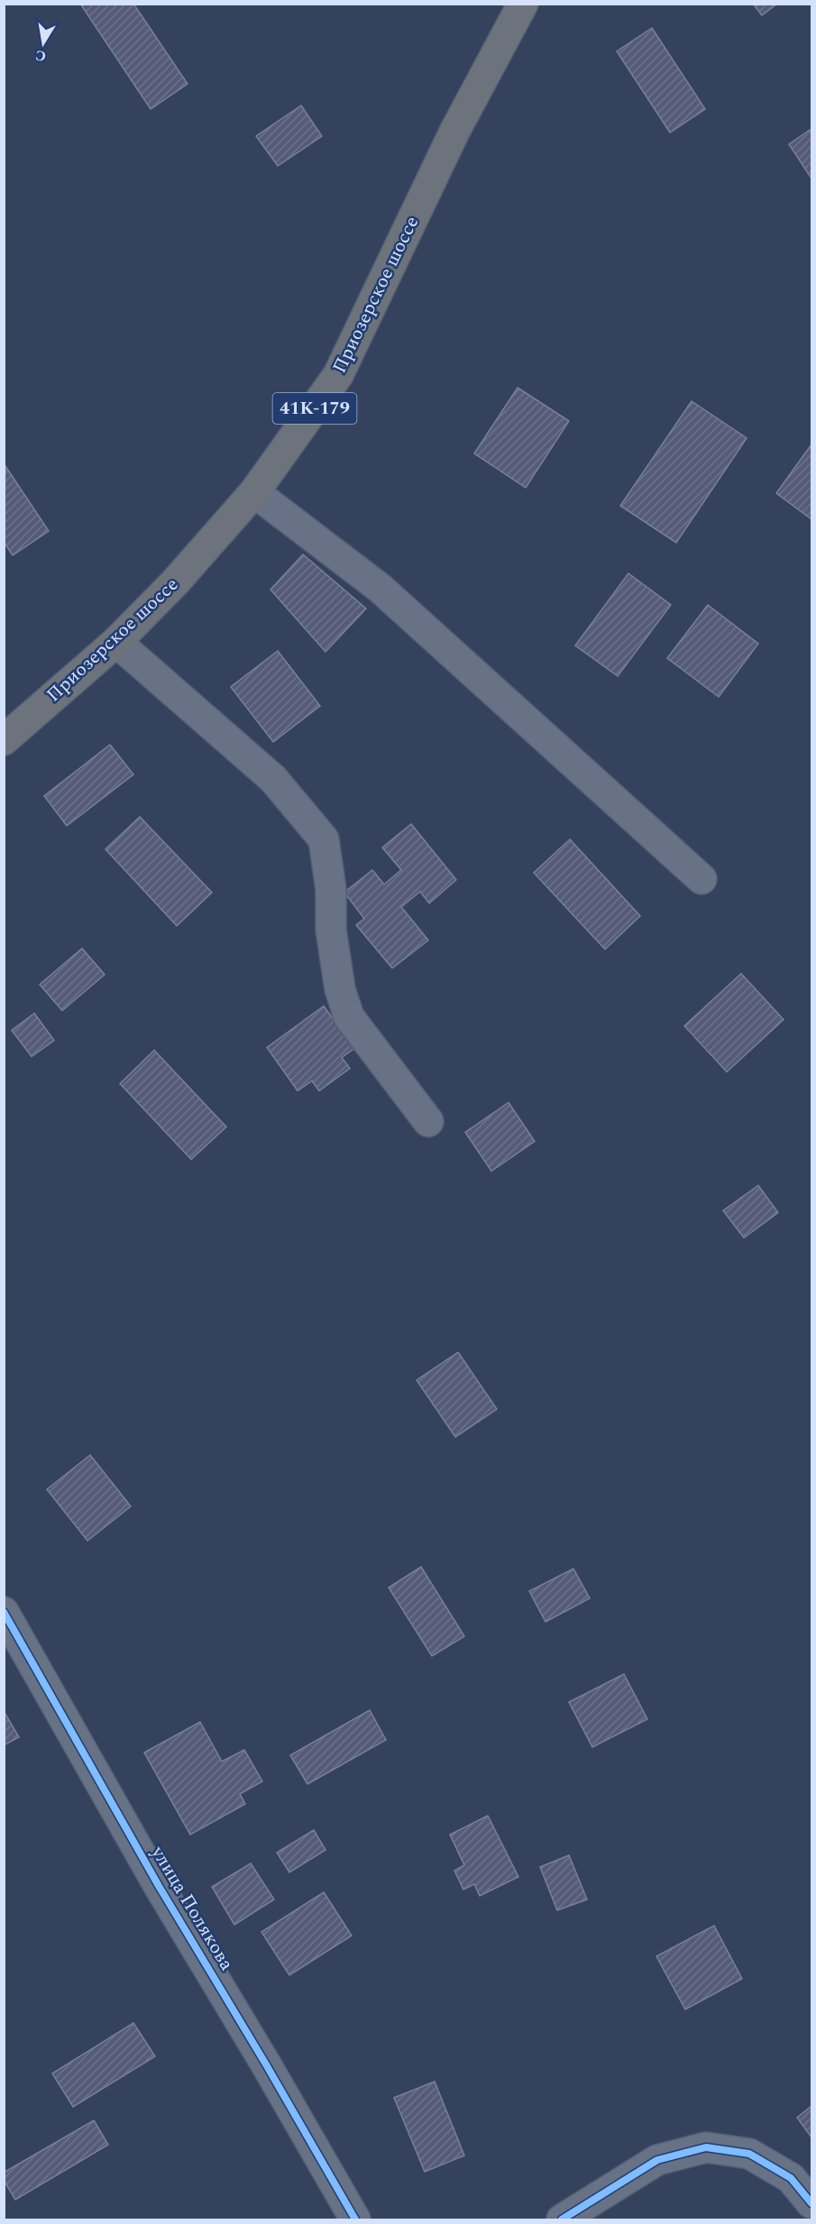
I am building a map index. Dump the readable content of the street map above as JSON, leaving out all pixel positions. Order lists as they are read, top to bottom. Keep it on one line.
{"streets":{"main road":["Приозерское шоссе","41К-179"],"street":["улица Полякова"]},"north":"bottom"}
